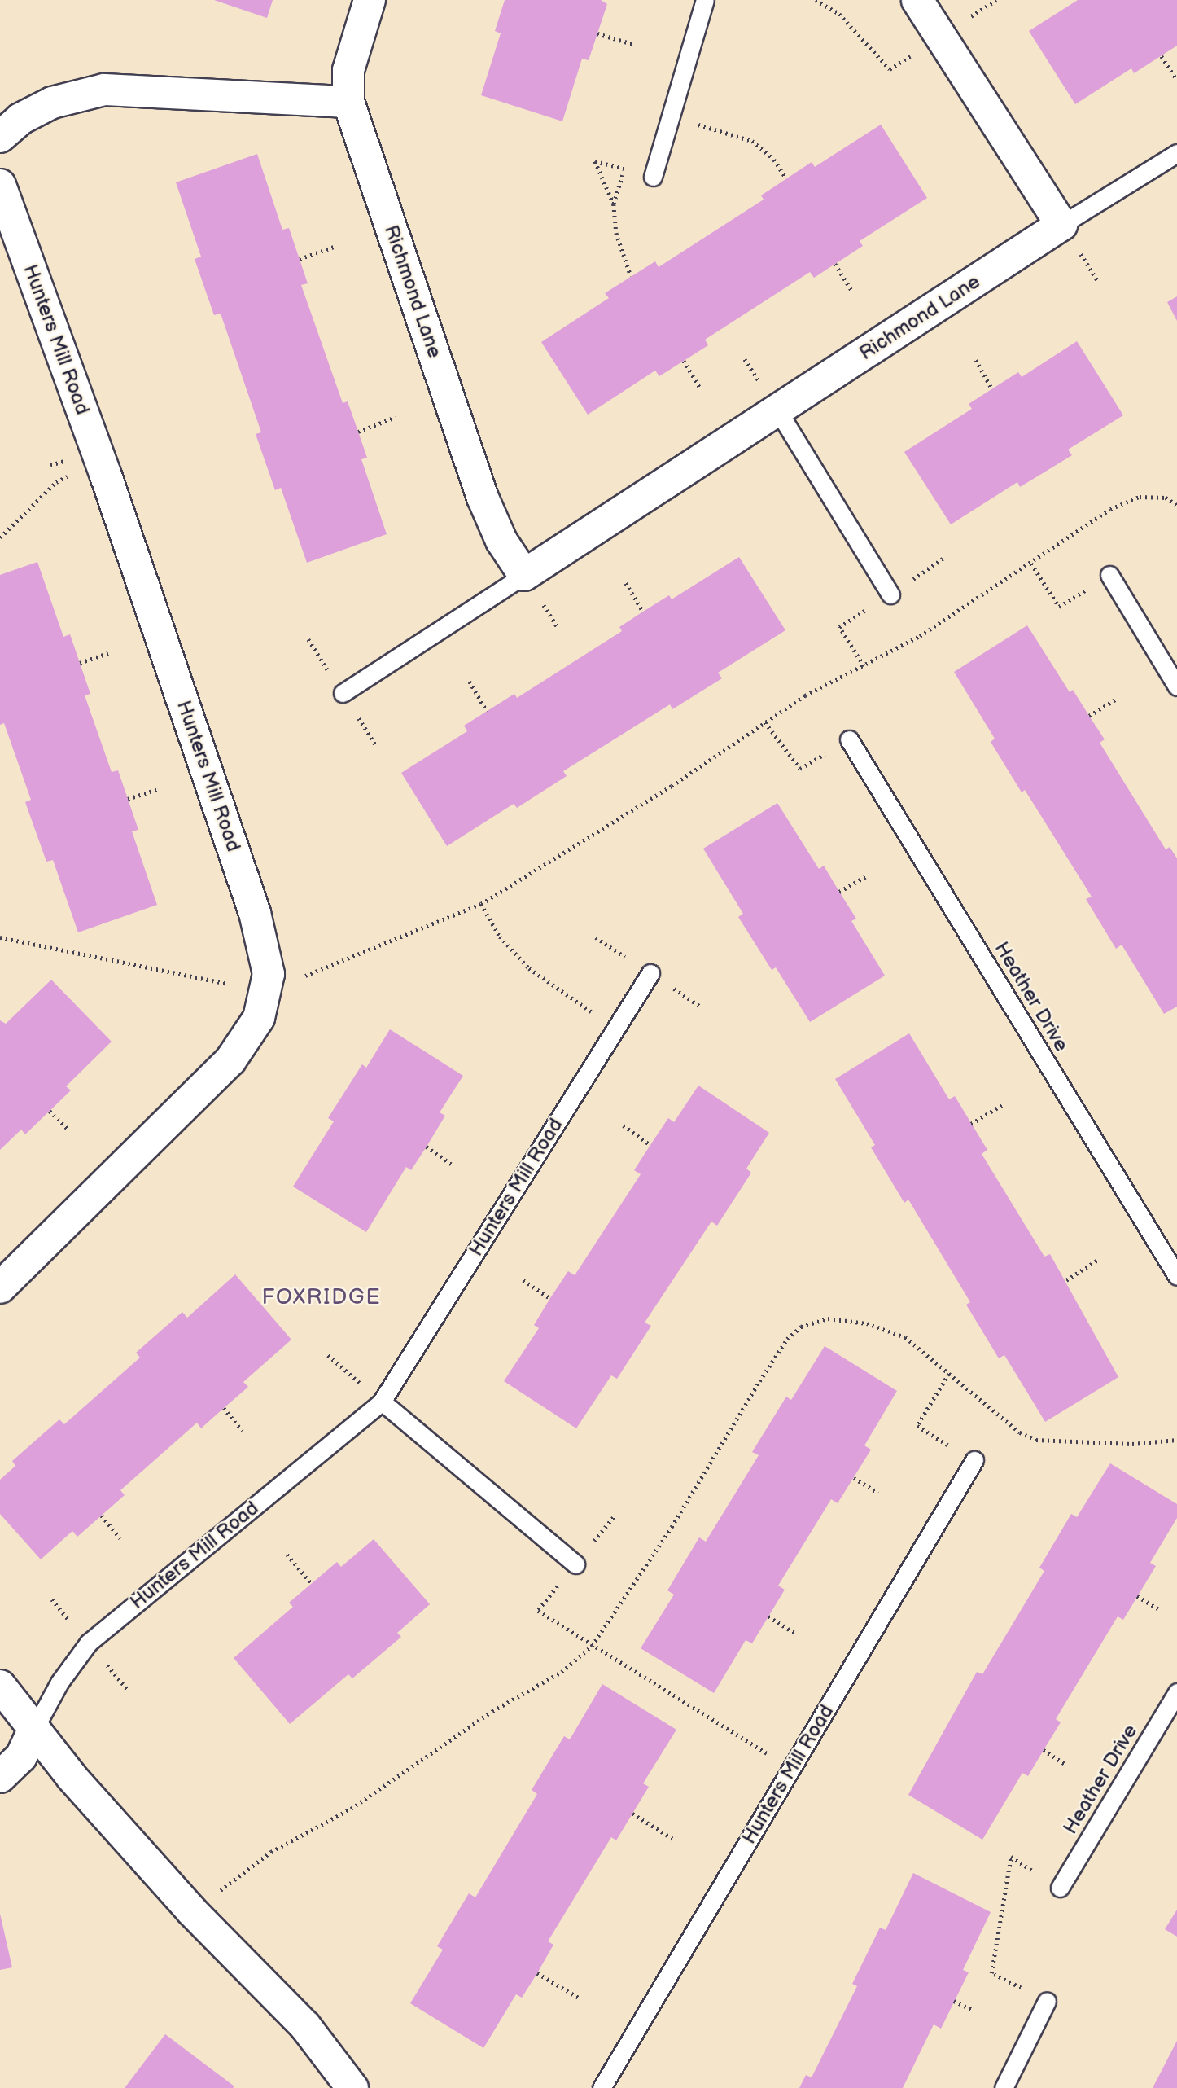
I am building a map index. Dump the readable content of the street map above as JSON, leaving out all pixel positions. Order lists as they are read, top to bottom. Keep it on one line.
{"streets":{"street":["Richmond Lane","Hunters Mill Road"],"lane":["Heather Drive"]},"districts":["FOXRIDGE"]}
